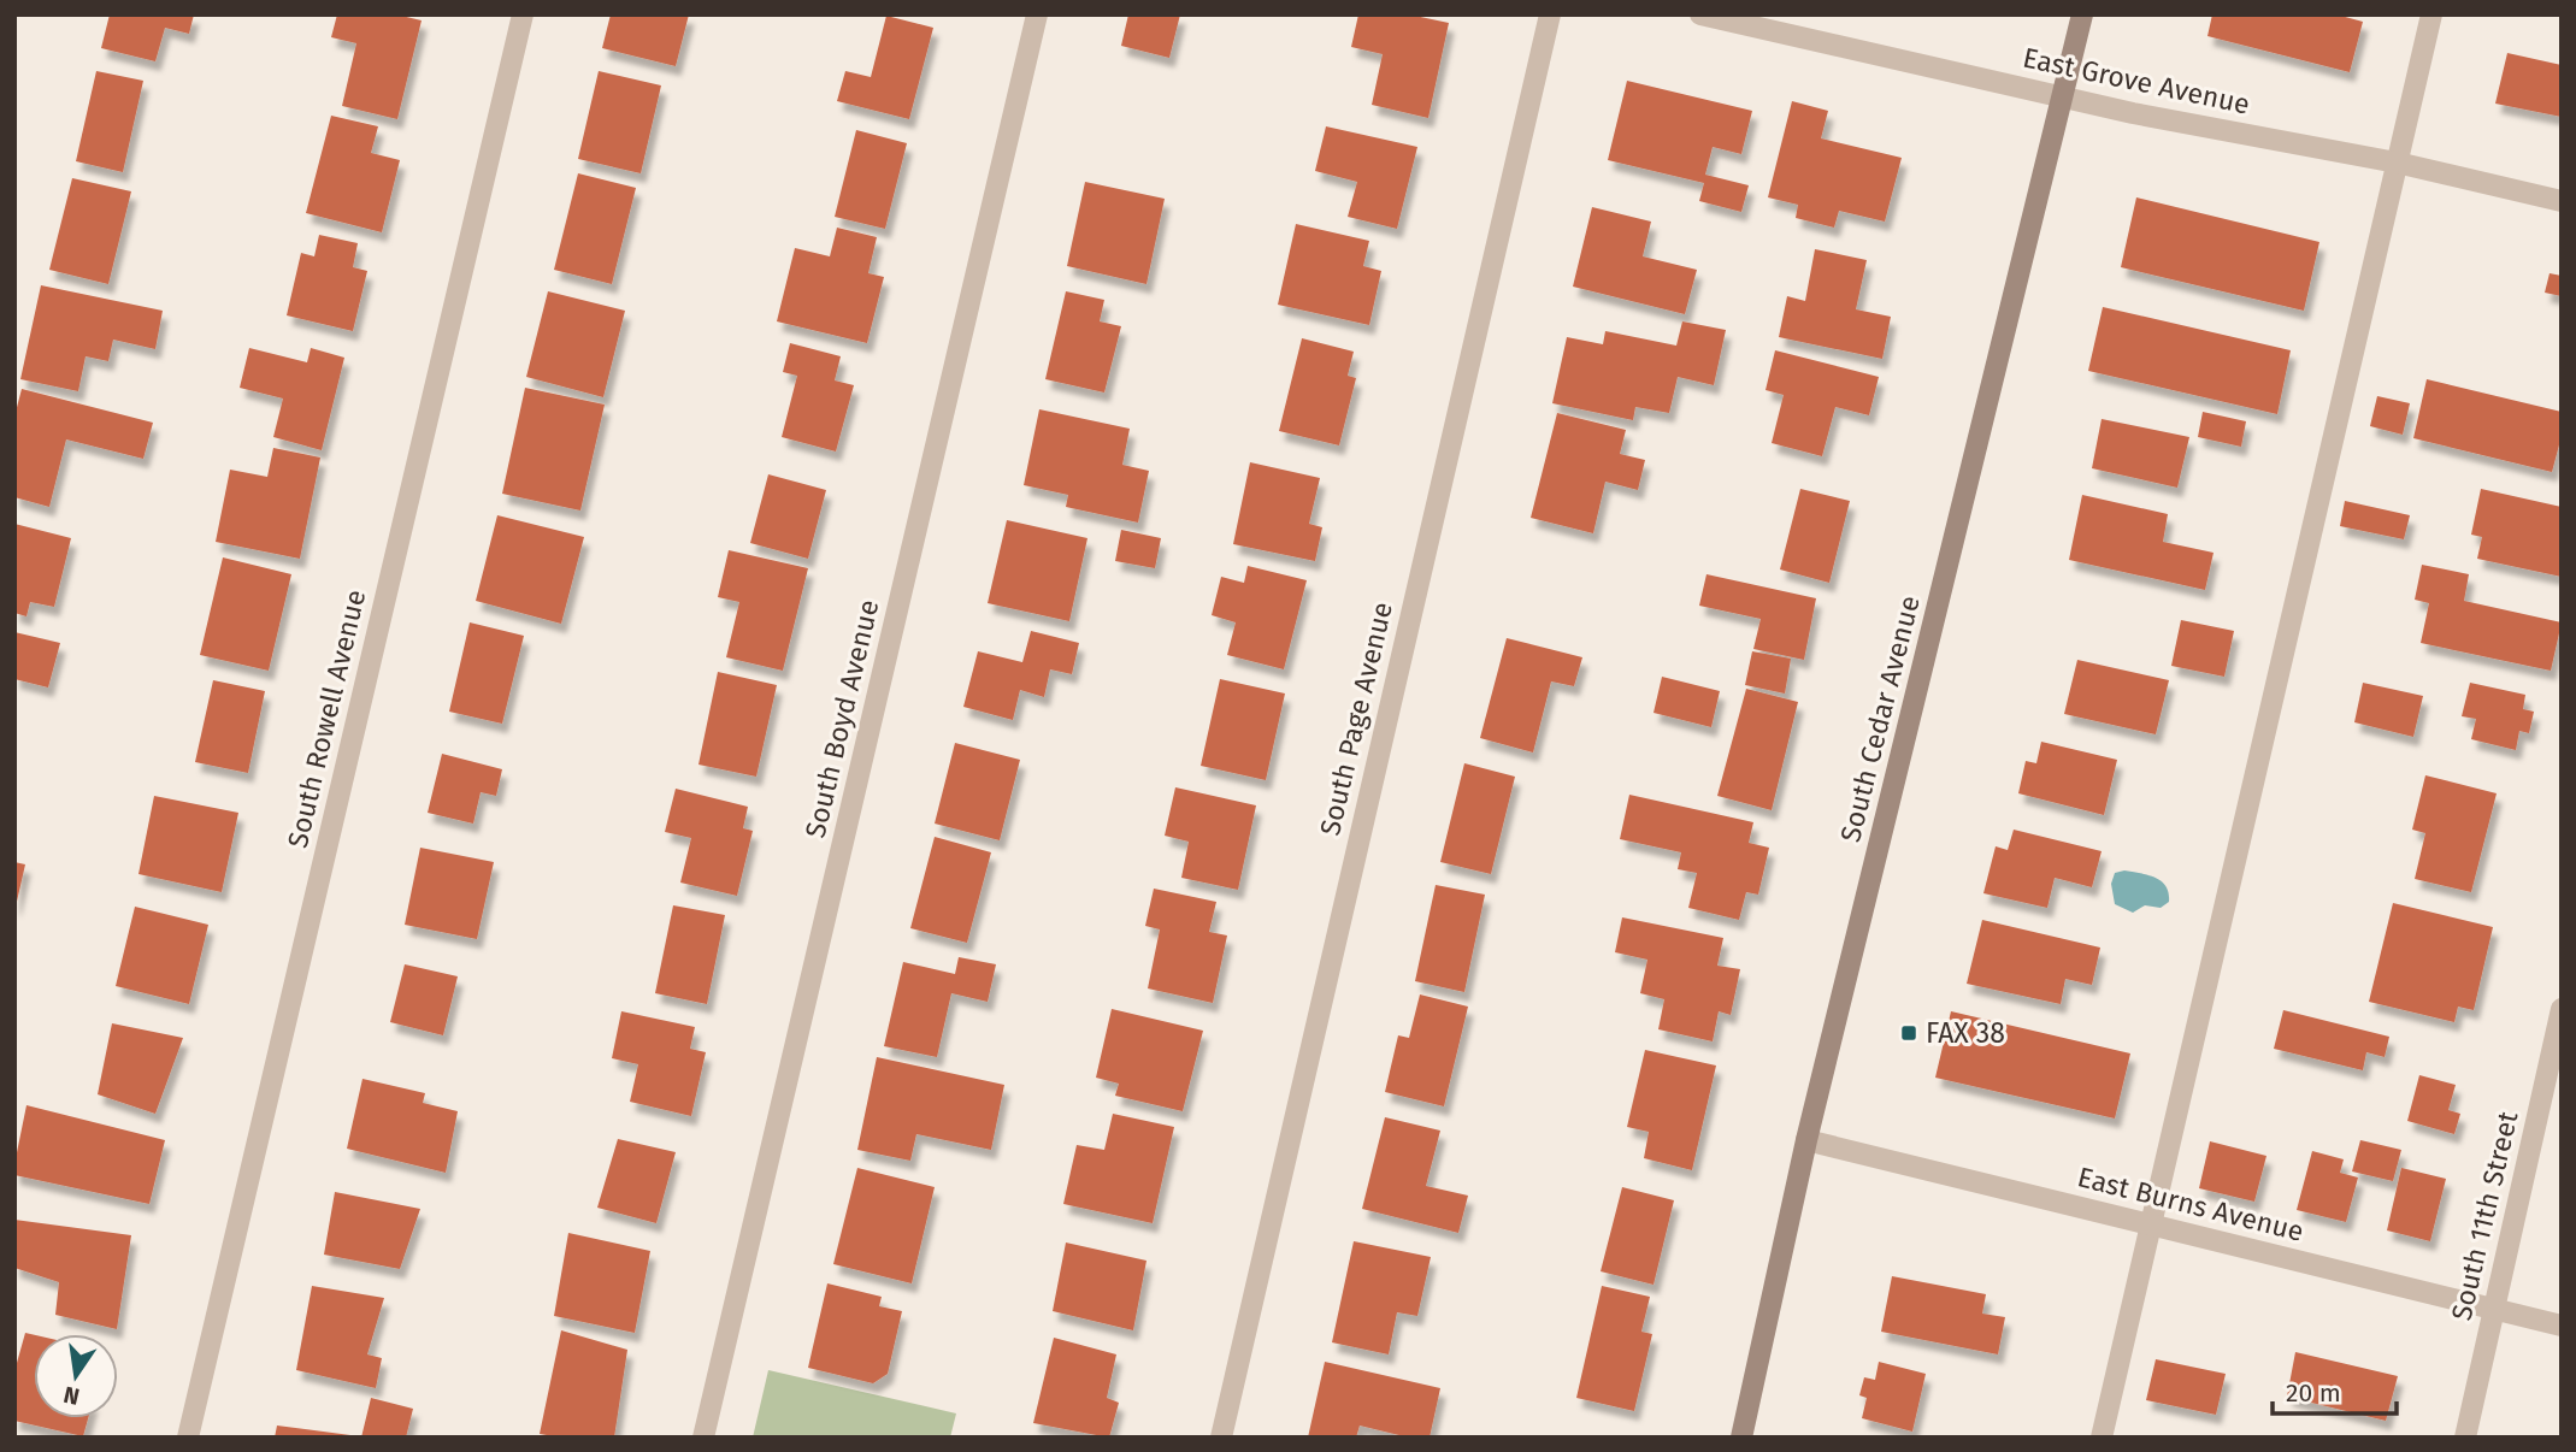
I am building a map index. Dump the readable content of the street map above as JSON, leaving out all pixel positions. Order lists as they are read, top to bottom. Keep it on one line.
{"streets":{"main road":["South Cedar Avenue"],"street":["East Grove Avenue","South Rowell Avenue","South Boyd Avenue","South Page Avenue","East Burns Avenue","South 11th Street"]},"crossings":[["East Grove Avenue","South Cedar Avenue"],["South Cedar Avenue","East Burns Avenue"],["East Burns Avenue","South 11th Street"]],"places":{"transit":["FAX 38"]},"scale_bar":"20 m","north":"bottom"}
